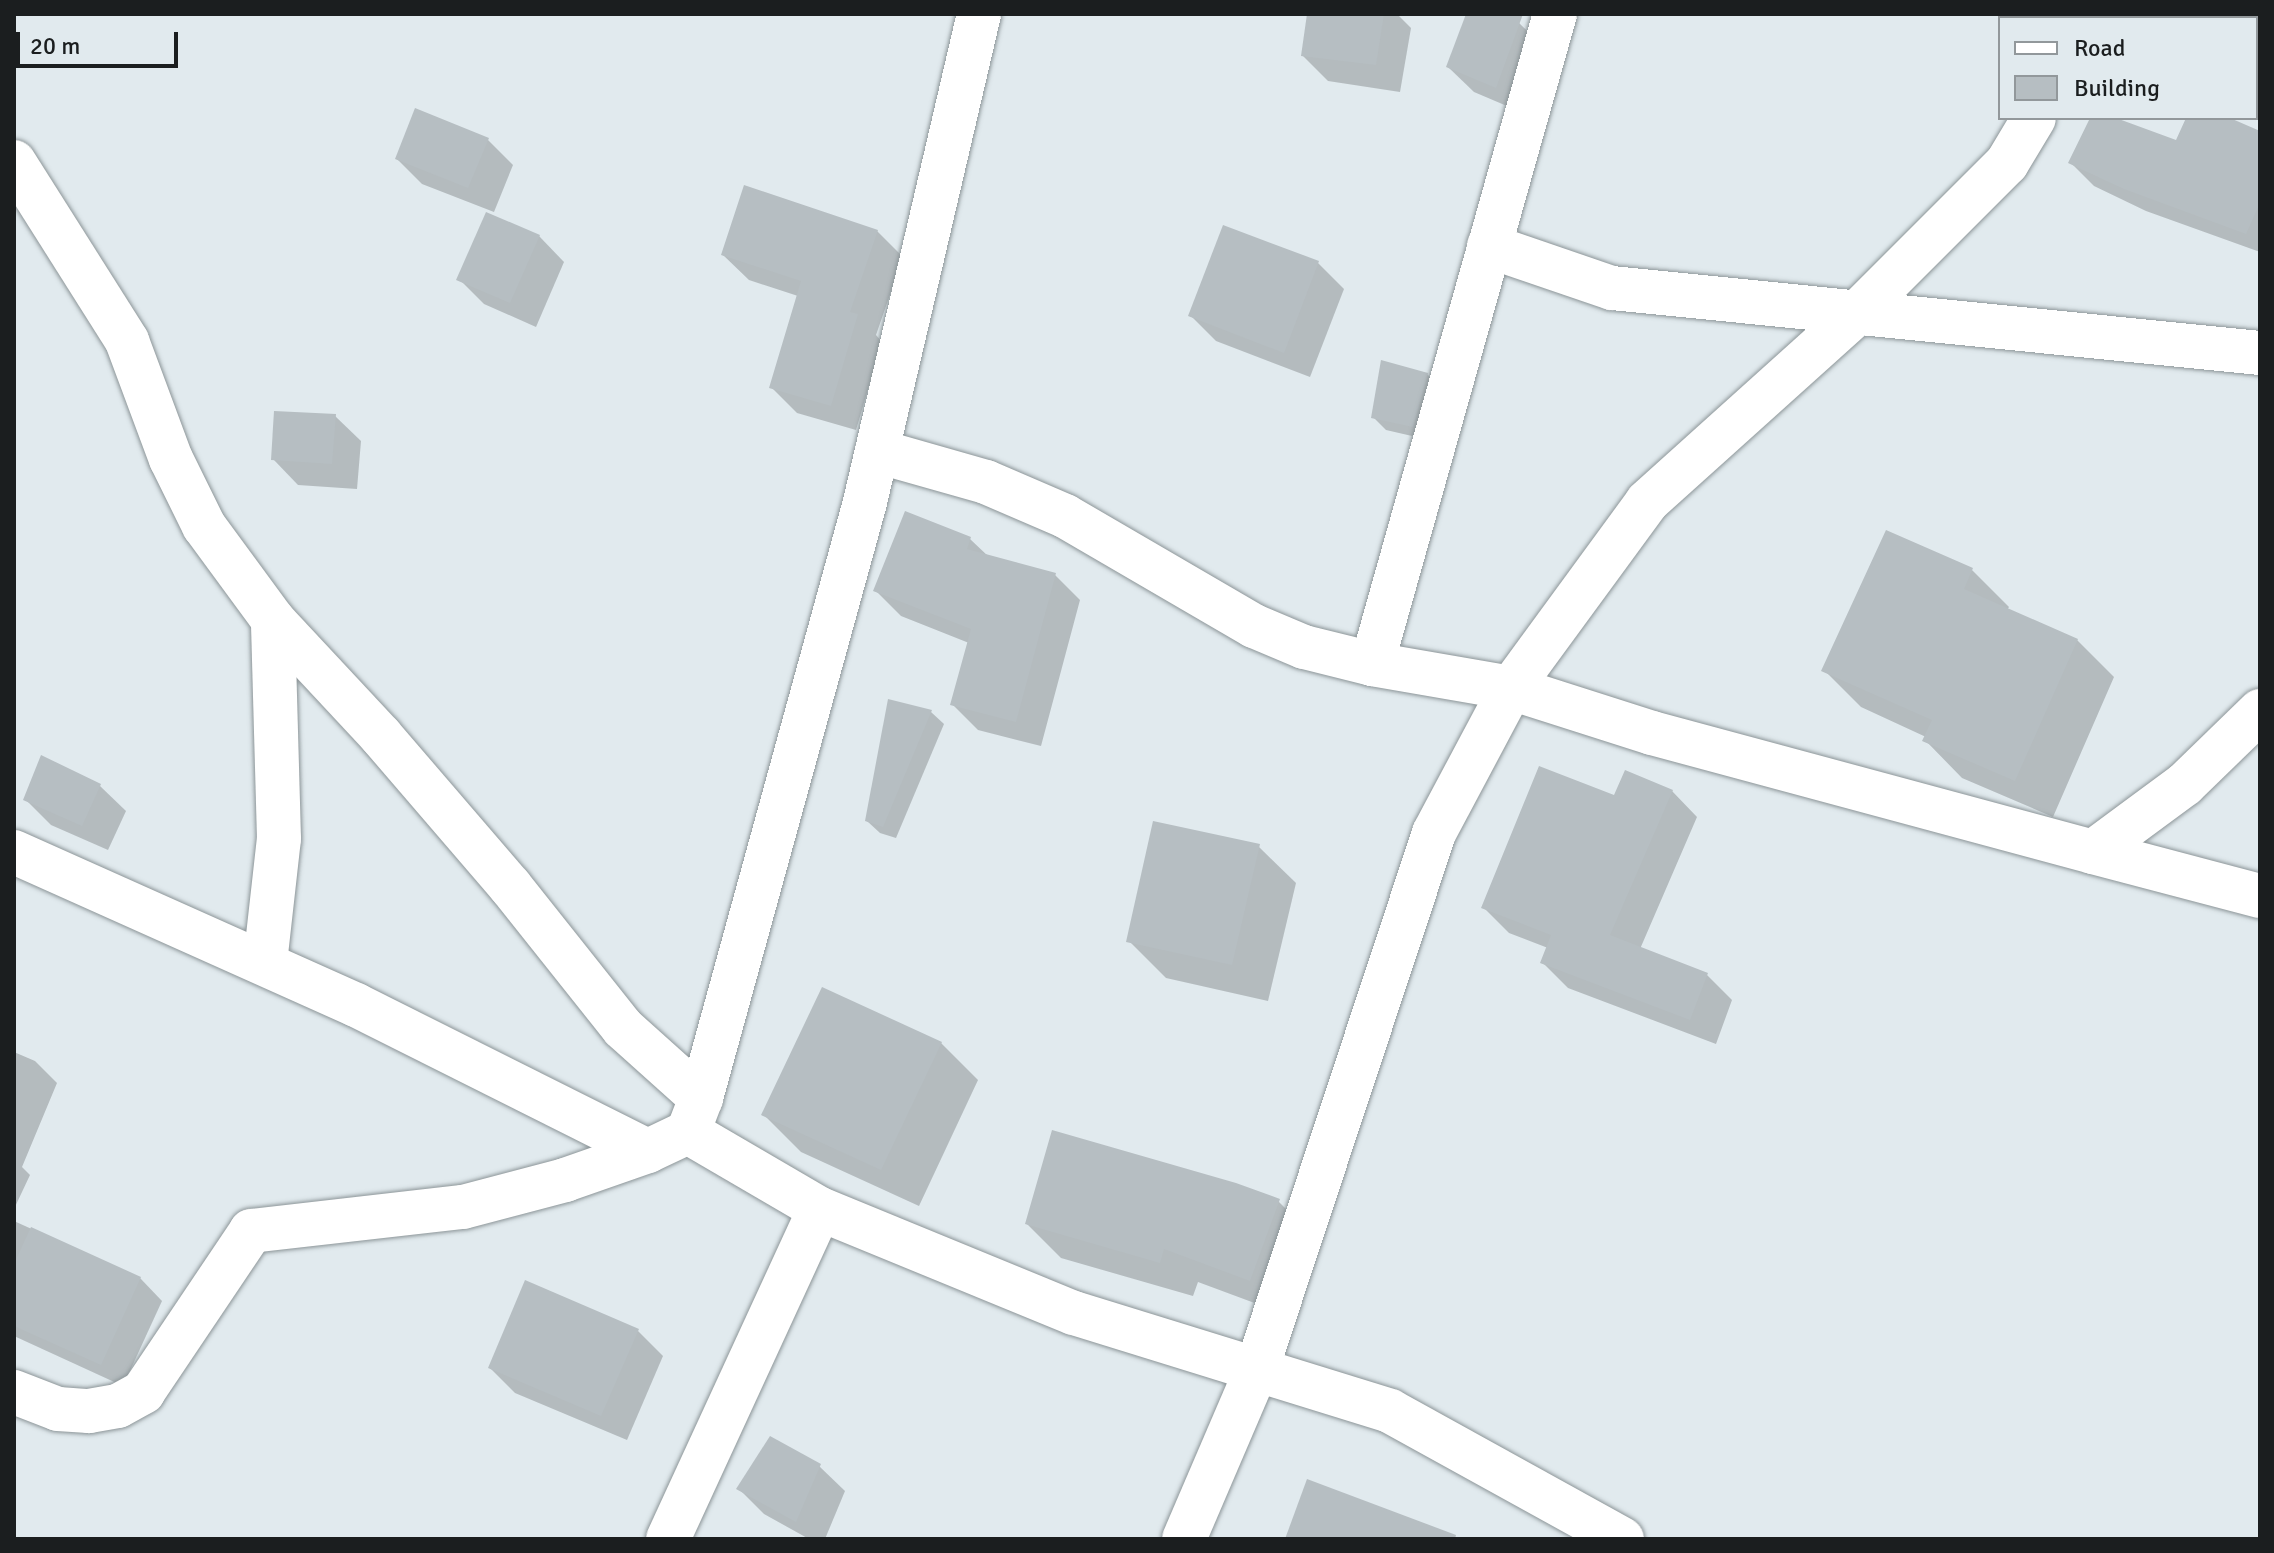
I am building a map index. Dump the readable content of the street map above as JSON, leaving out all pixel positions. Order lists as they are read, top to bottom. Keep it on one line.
{"legend":["Road","Building"],"scale_bar":"20 m"}
